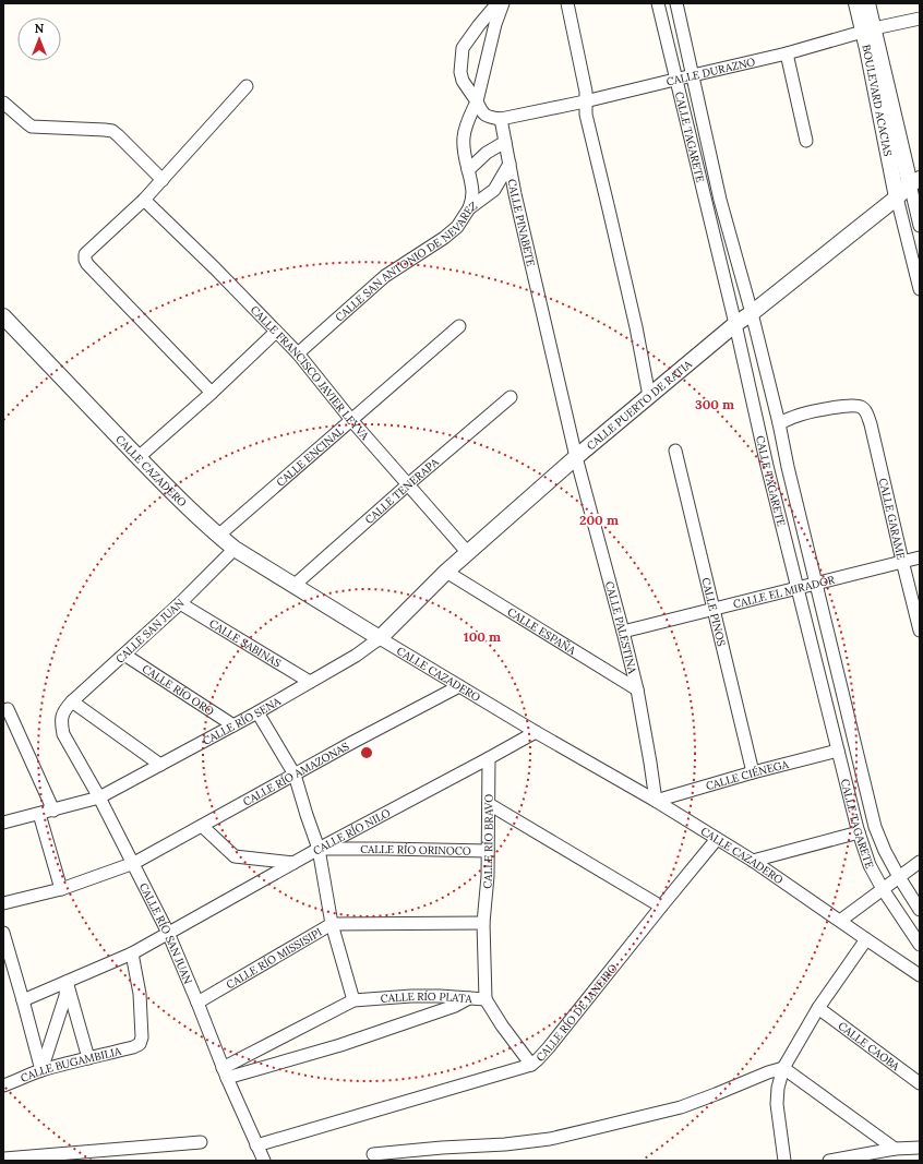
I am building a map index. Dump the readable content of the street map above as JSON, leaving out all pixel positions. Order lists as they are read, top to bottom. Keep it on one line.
{"streets":{"street":["CALLE DURAZNO","BOULEVARD ACACIAS","CALLE TAGARETE","CALLE PINABETE","CALLE SAN ANTONIO DE NEVAREZ","CALLE FRANCISCO JAVIER LEYVA","CALLE PUERTO DE RATIA","CALLE ENCINAL","CALLE CAZADERO","CALLE TENERAPA","CALLE GARAME","CALLE EL MIRADOR","CALLE PINOS","CALLE PALESTINA","CALLE SAN JUAN","CALLE ESPAÑA","CALLE SABINAS","CALLE RÍO ORO","CALLE RÍO SENA","CALLE RÍO AMAZONAS","CALLE CIÉNEGA","CALLE RÍO NILO","CALLE RÍO BRAVO","CALLE RÍO ORINOCO","CALLE RÍO SAN JUAN","CALLE RÍO MISSISIPI","CALLE RÍO PLATA","CALLE RÍO DE JANEIRO","CALLE CAOBA","CALLE BUGAMBILIA"]},"crossings":[["CALLE DURAZNO","BOULEVARD ACACIAS"],["CALLE DURAZNO","CALLE TAGARETE"],["CALLE DURAZNO","CALLE PINABETE"],["BOULEVARD ACACIAS","CALLE PUERTO DE RATIA"],["CALLE TAGARETE","CALLE PUERTO DE RATIA"],["CALLE TAGARETE","CALLE GARAME"],["CALLE TAGARETE","CALLE EL MIRADOR"],["CALLE TAGARETE","CALLE CIÉNEGA"],["CALLE PINABETE","CALLE SAN ANTONIO DE NEVAREZ"],["CALLE PINABETE","CALLE PUERTO DE RATIA"],["CALLE PINABETE","CALLE PALESTINA"],["CALLE SAN ANTONIO DE NEVAREZ","CALLE FRANCISCO JAVIER LEYVA"],["CALLE FRANCISCO JAVIER LEYVA","CALLE PUERTO DE RATIA"],["CALLE FRANCISCO JAVIER LEYVA","CALLE ENCINAL"],["CALLE FRANCISCO JAVIER LEYVA","CALLE TENERAPA"],["CALLE PUERTO DE RATIA","CALLE CAZADERO"],["CALLE PUERTO DE RATIA","CALLE PALESTINA"],["CALLE PUERTO DE RATIA","CALLE ESPAÑA"],["CALLE PUERTO DE RATIA","CALLE RÍO SENA"],["CALLE ENCINAL","CALLE CAZADERO"],["CALLE CAZADERO","CALLE TENERAPA"],["CALLE CAZADERO","CALLE PALESTINA"],["CALLE CAZADERO","CALLE SAN JUAN"],["CALLE CAZADERO","CALLE RÍO SENA"],["CALLE CAZADERO","CALLE RÍO AMAZONAS"],["CALLE CAZADERO","CALLE CIÉNEGA"],["CALLE CAZADERO","CALLE RÍO NILO"],["CALLE CAZADERO","CALLE RÍO DE JANEIRO"],["CALLE GARAME","CALLE EL MIRADOR"],["CALLE EL MIRADOR","CALLE PINOS"],["CALLE EL MIRADOR","CALLE PALESTINA"],["CALLE PINOS","CALLE CIÉNEGA"],["CALLE PALESTINA","CALLE ESPAÑA"],["CALLE PALESTINA","CALLE CIÉNEGA"],["CALLE SAN JUAN","CALLE SABINAS"],["CALLE SAN JUAN","CALLE RÍO ORO"],["CALLE SAN JUAN","CALLE RÍO SAN JUAN"],["CALLE SABINAS","CALLE RÍO SENA"],["CALLE RÍO ORO","CALLE RÍO SENA"],["CALLE RÍO SENA","CALLE RÍO SAN JUAN"],["CALLE RÍO AMAZONAS","CALLE RÍO SAN JUAN"],["CALLE RÍO NILO","CALLE RÍO BRAVO"],["CALLE RÍO NILO","CALLE RÍO ORINOCO"],["CALLE RÍO NILO","CALLE RÍO SAN JUAN"],["CALLE RÍO NILO","CALLE BUGAMBILIA"],["CALLE RÍO BRAVO","CALLE RÍO ORINOCO"],["CALLE RÍO BRAVO","CALLE RÍO MISSISIPI"],["CALLE RÍO SAN JUAN","CALLE RÍO MISSISIPI"],["CALLE RÍO SAN JUAN","CALLE RÍO PLATA"],["CALLE RÍO SAN JUAN","CALLE RÍO DE JANEIRO"]],"north":"top","rings":["300 m","200 m","100 m"]}
